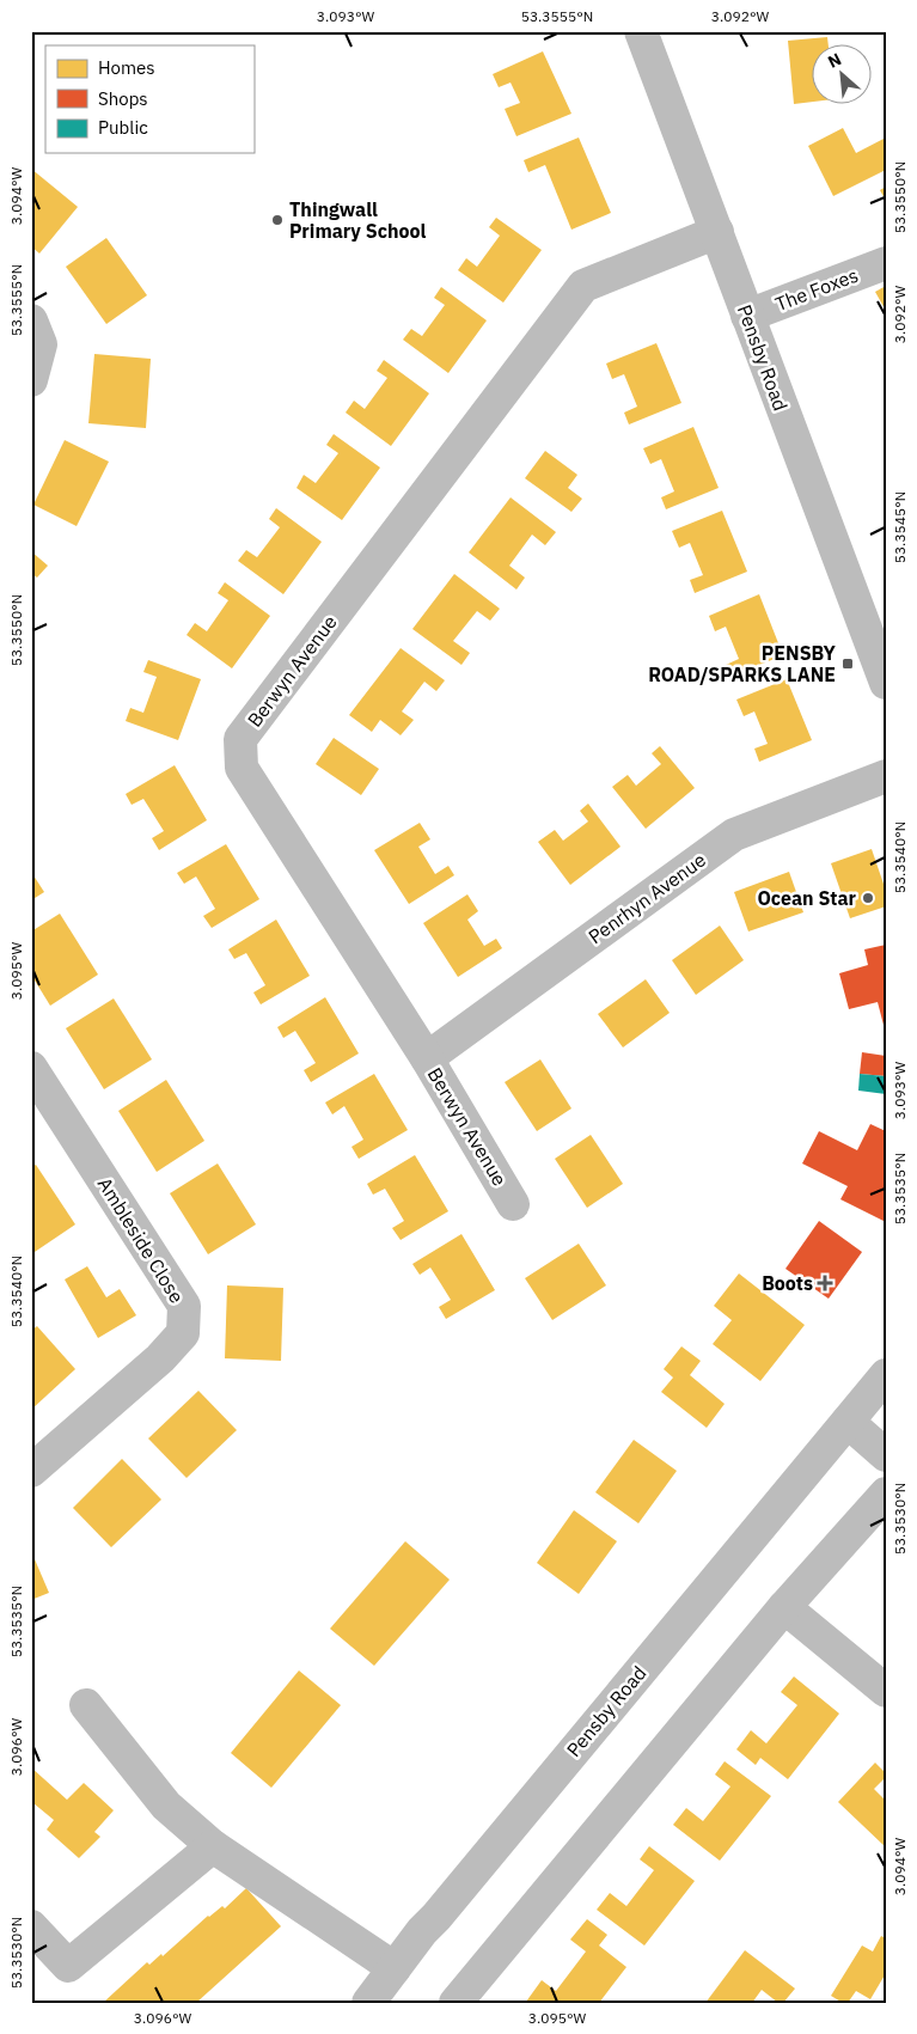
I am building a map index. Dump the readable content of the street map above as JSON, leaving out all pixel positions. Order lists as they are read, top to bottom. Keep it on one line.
{"streets":{"street":["The Foxes","Pensby Road","Berwyn Avenue","Penrhyn Avenue","Ambleside Close"]},"crossings":[["The Foxes","Pensby Road"],["Pensby Road","Berwyn Avenue"],["Berwyn Avenue","Penrhyn Avenue"]],"places":{"other":["Thingwall Primary School","Ocean Star"],"transit":["PENSBY ROAD/SPARKS LANE"],"health":["Boots"]},"legend":["Homes","Shops","Public"],"north":"top left","coordinates":["3.093°W","53.3555°N","3.092°W","3.094°W","53.3550°N","53.3545°N","53.3540°N","3.095°W","53.3535°N","53.3530°N","3.096°W"]}
